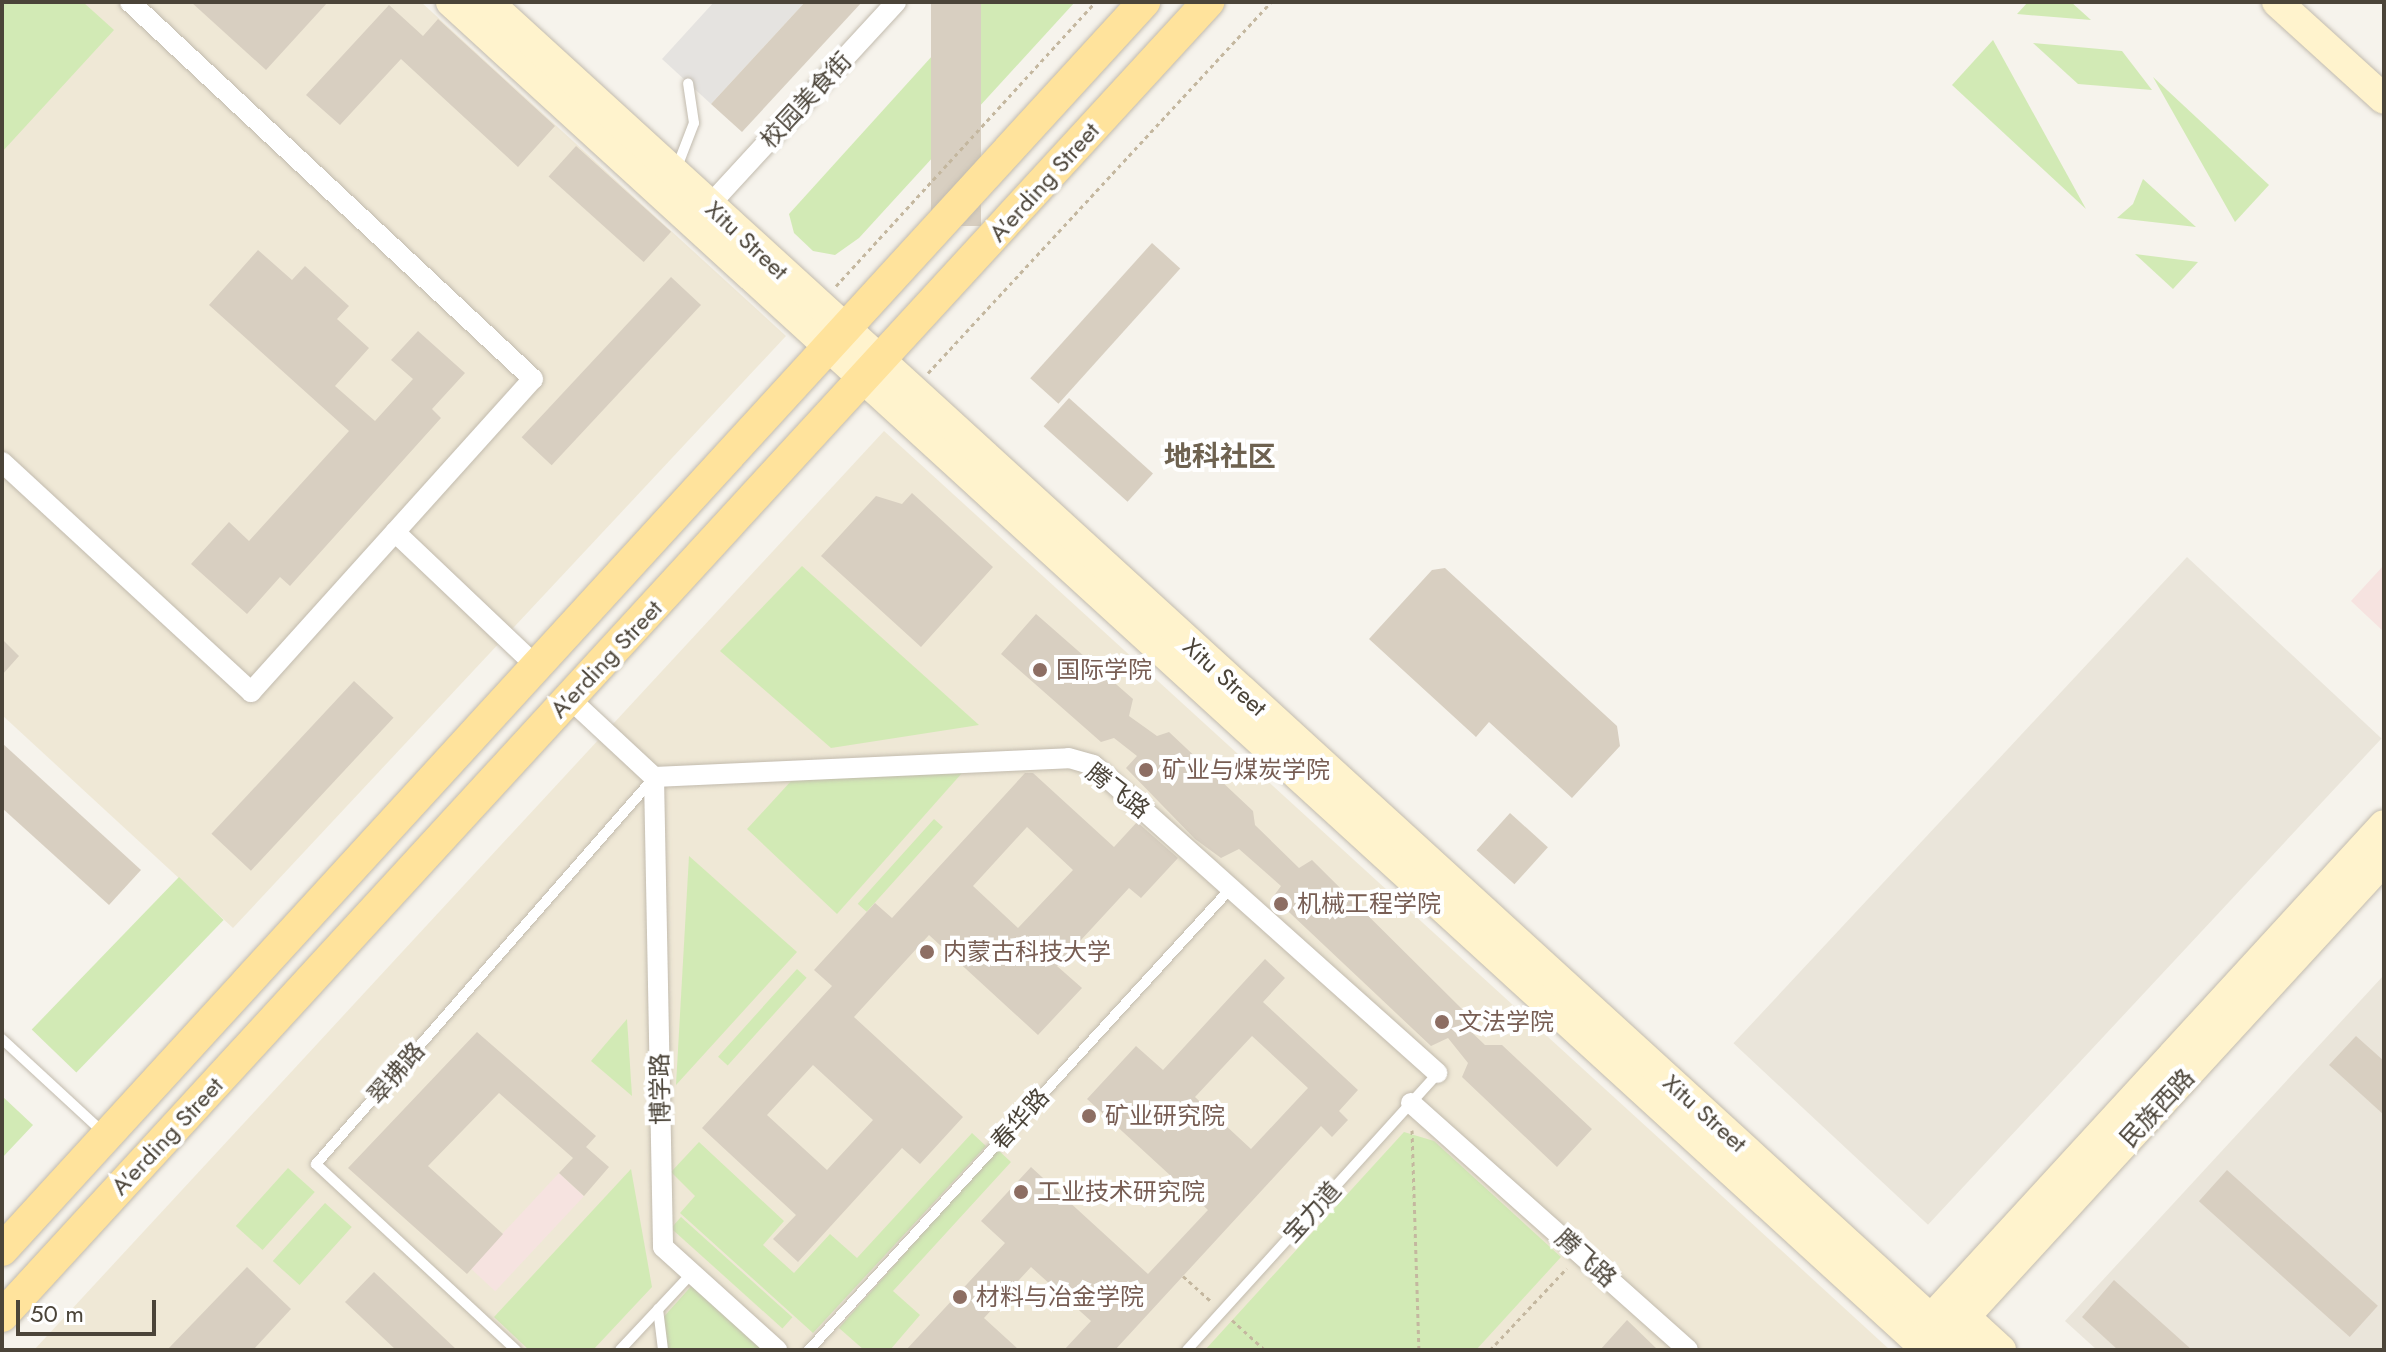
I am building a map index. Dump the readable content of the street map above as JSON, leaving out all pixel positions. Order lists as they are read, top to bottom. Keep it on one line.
{"streets":{"main road":["A'erding Street","Xitu Street","民族西路"],"street":["校园美食街","腾飞路","博学路"],"lane":["翠拂路","春华路","宝力道"]},"crossings":[["A'erding Street","Xitu Street"],["Xitu Street","民族西路"],["腾飞路","翠拂路"],["腾飞路","博学路"],["腾飞路","春华路"],["腾飞路","宝力道"],["翠拂路","博学路"]],"districts":["地科社区"],"places":["国际学院","矿业与煤炭学院","机械工程学院","内蒙古科技大学","文法学院","矿业研究院","工业技术研究院","材料与冶金学院"],"scale_bar":"50 m"}
